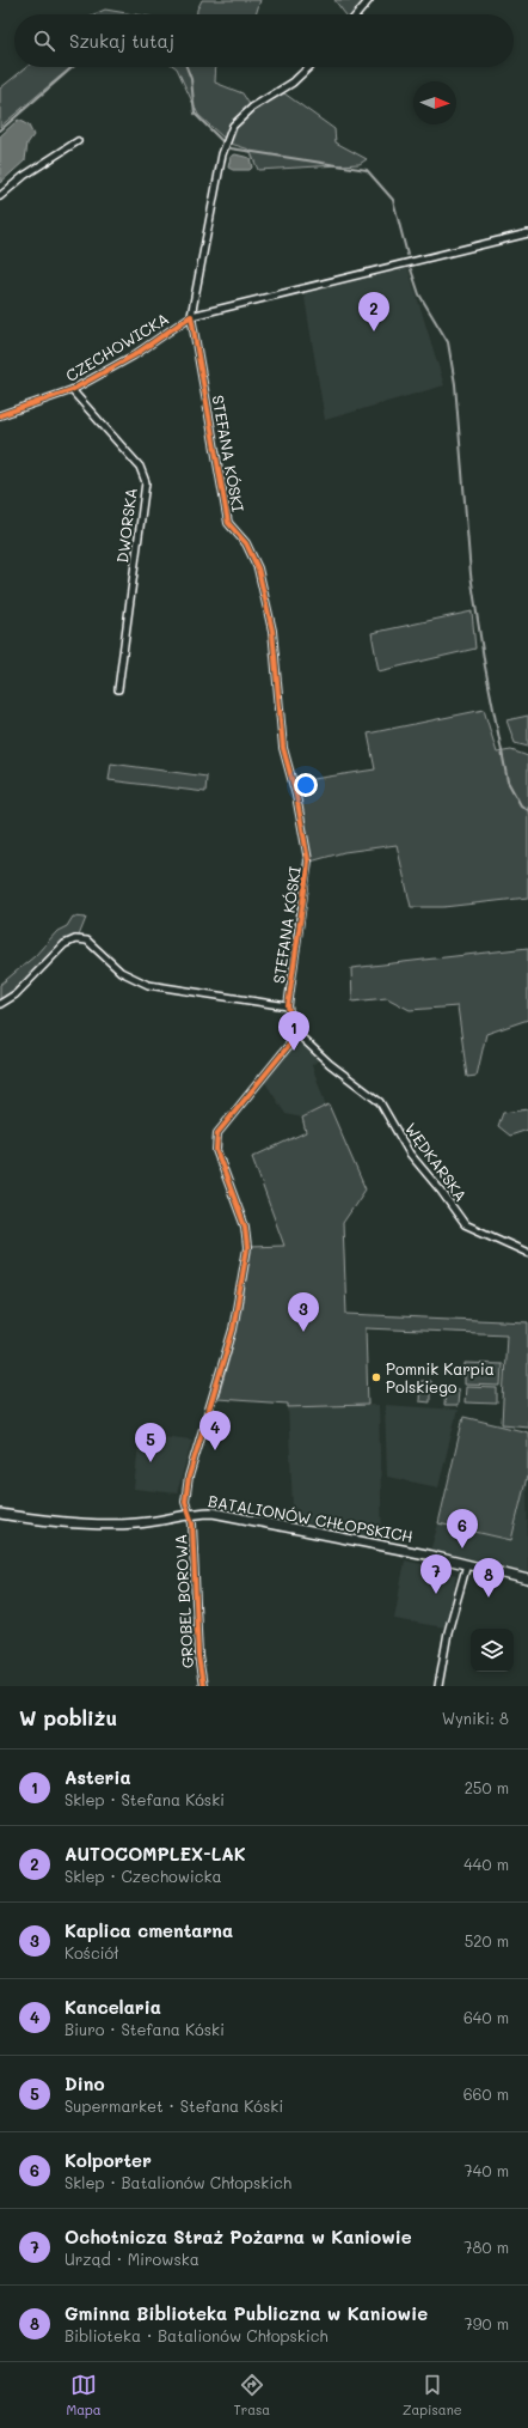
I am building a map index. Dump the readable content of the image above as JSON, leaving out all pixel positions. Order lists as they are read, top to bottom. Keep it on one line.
{"streets":{"street":["CZECHOWICKA","STEFANA KÓSKI","DWORSKA","WĘDKARSKA","BATALIONÓW CHŁOPSKICH","GROBEL BOROWA"]},"crossings":[["CZECHOWICKA","STEFANA KÓSKI"],["CZECHOWICKA","DWORSKA"],["STEFANA KÓSKI","WĘDKARSKA"],["BATALIONÓW CHŁOPSKICH","GROBEL BOROWA"]],"places":["Pomnik Karpia Polskiego"],"north":"right","page":{"search":"Szukaj tutaj","pins":["2","1","3","4","5","6","7","8"],"heading":["W pobliżu","Wyniki: 8"],"list":[{"mark":"1","name":"Asteria","note":"Sklep · Stefana Kóski","value":"250 m"},{"mark":"2","name":"AUTOCOMPLEX-LAK","note":"Sklep · Czechowicka","value":"440 m"},{"mark":"3","name":"Kaplica cmentarna","note":"Kościół","value":"520 m"},{"mark":"4","name":"Kancelaria","note":"Biuro · Stefana Kóski","value":"640 m"},{"mark":"5","name":"Dino","note":"Supermarket · Stefana Kóski","value":"660 m"},{"mark":"6","name":"Kolporter","note":"Sklep · Batalionów Chłopskich","value":"740 m"},{"mark":"7","name":"Ochotnicza Straż Pożarna w Kaniowie","note":"Urząd · Mirowska","value":"780 m"},{"mark":"8","name":"Gminna Biblioteka Publiczna w Kaniowie","note":"Biblioteka · Batalionów Chłopskich","value":"790 m"}],"nav":["Mapa","Trasa","Zapisane"]}}
